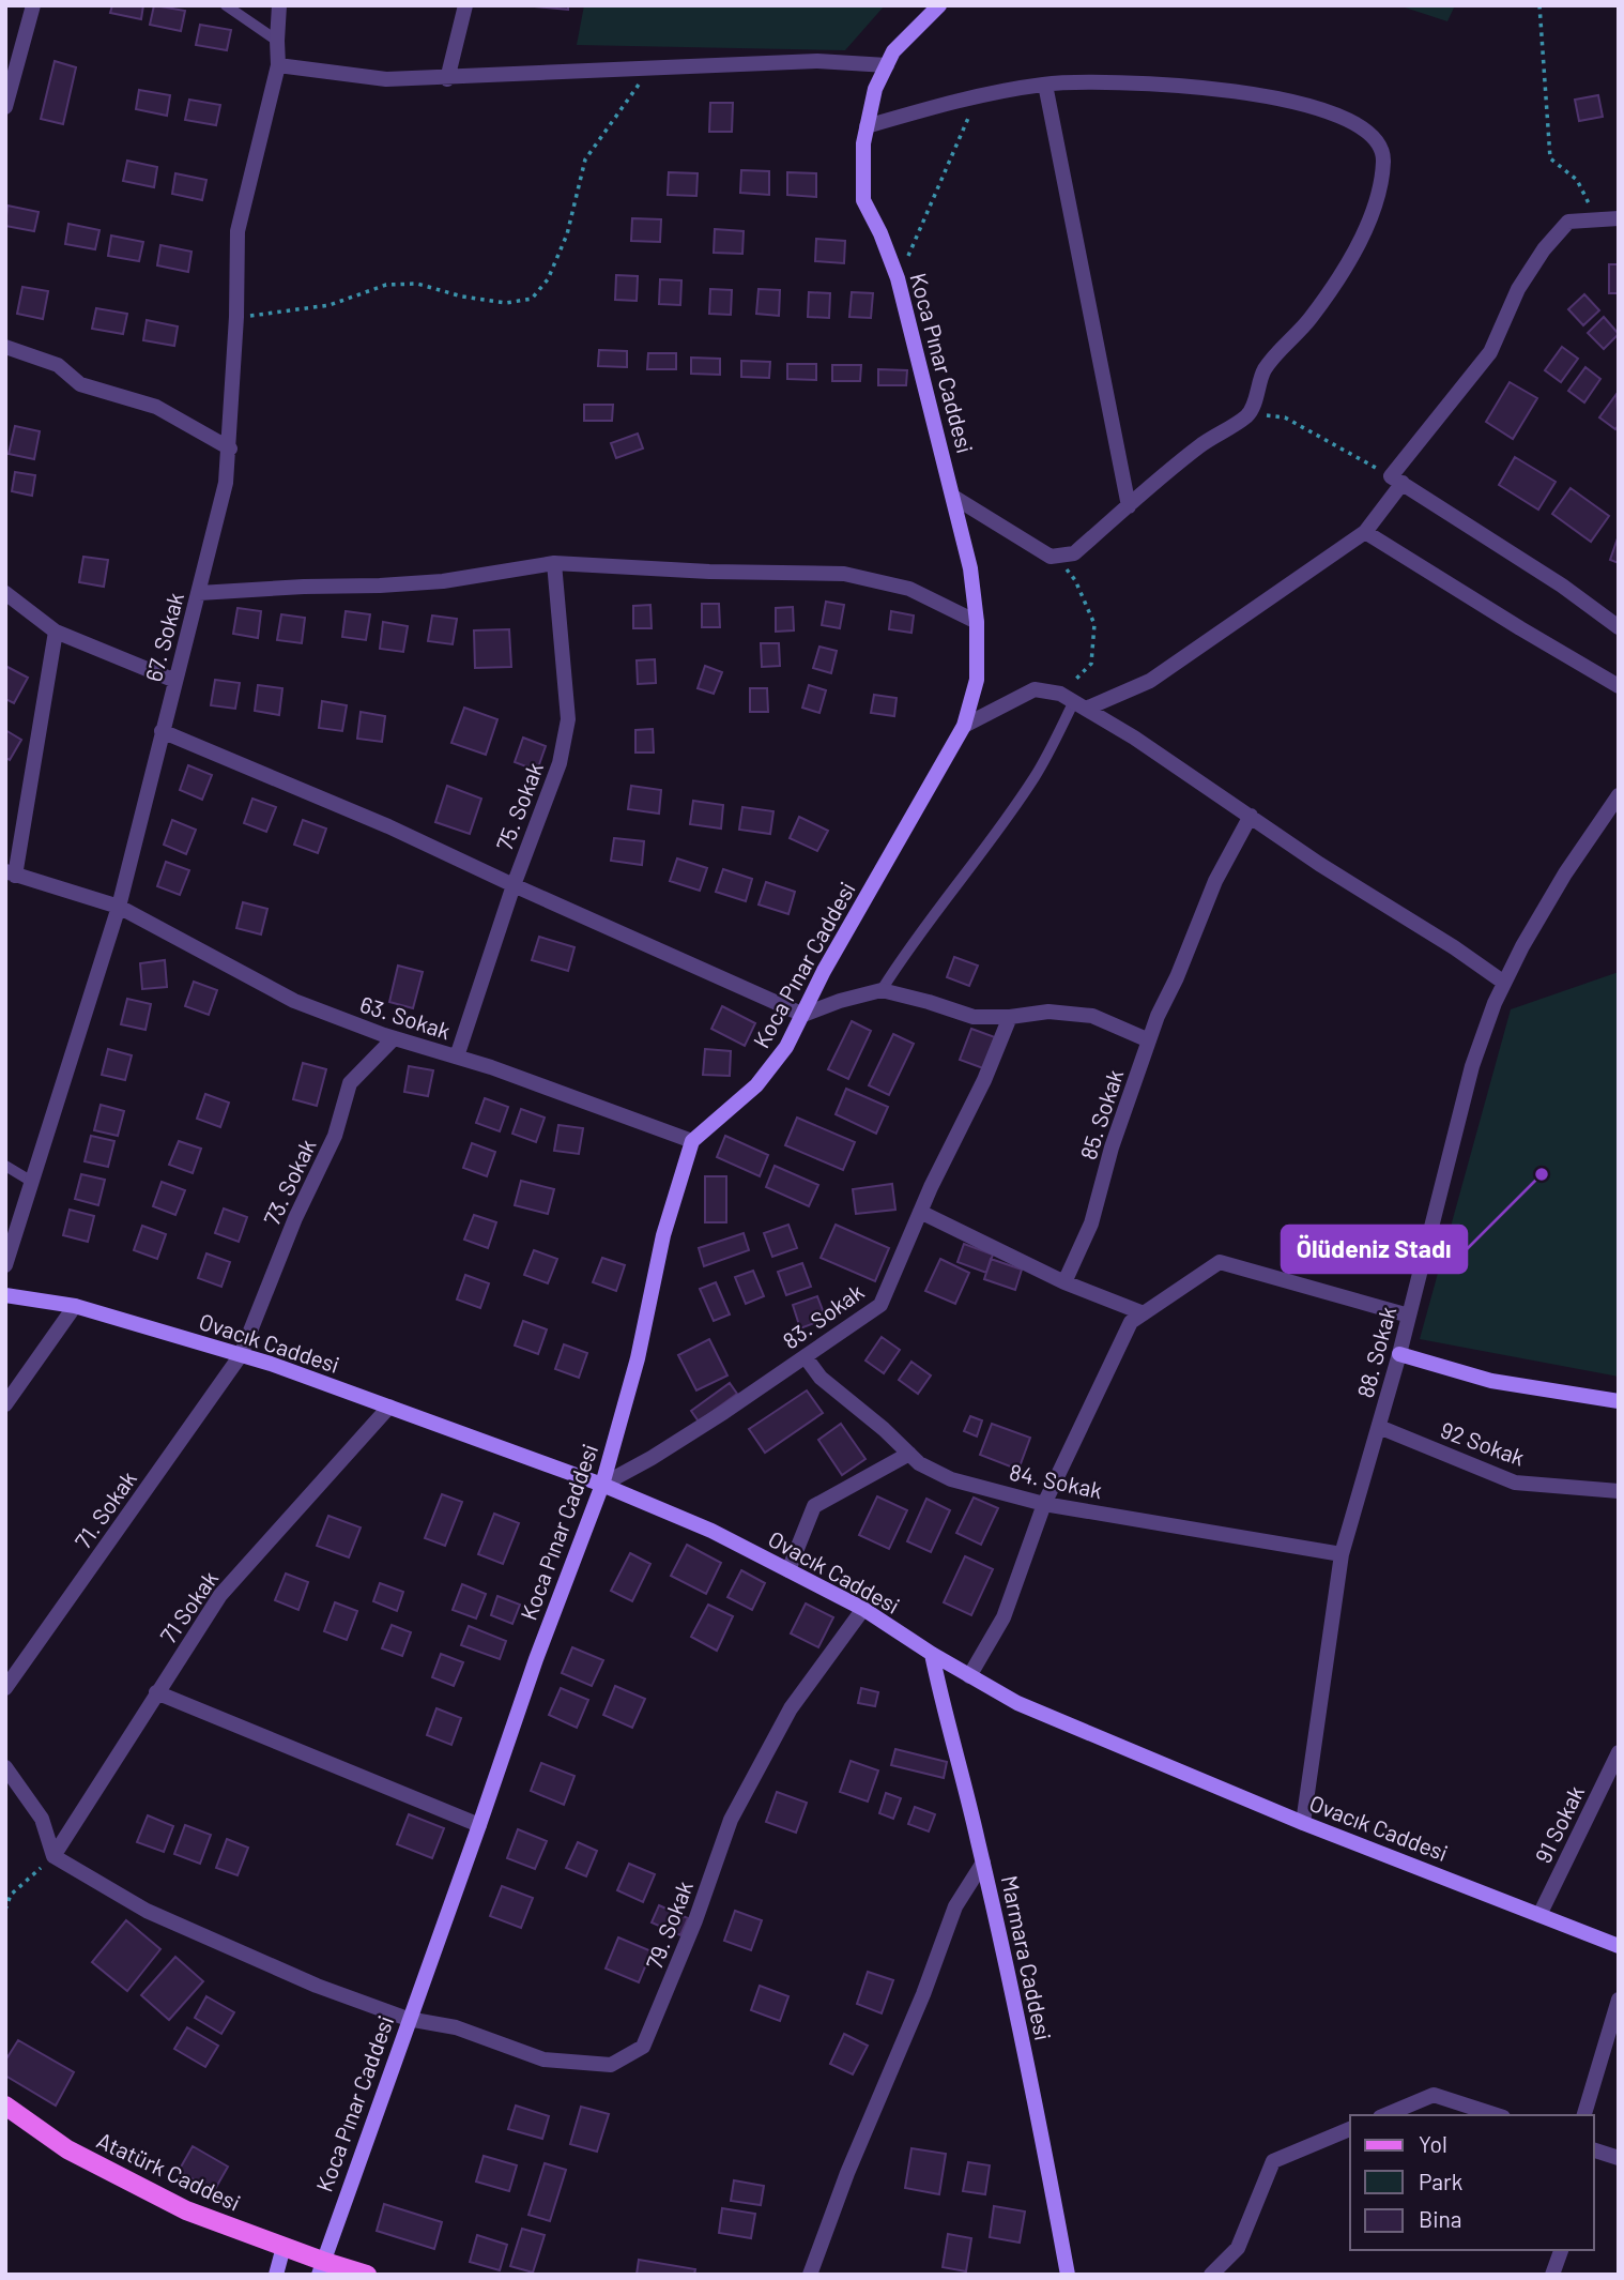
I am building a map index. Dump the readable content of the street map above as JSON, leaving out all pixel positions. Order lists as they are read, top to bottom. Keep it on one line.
{"streets":{"main road":["Atatürk Caddesi"],"street":["Koca Pınar Caddesi","67. Sokak","75. Sokak","63. Sokak","85. Sokak","73. Sokak","83. Sokak","Ovacık Caddesi","88. Sokak","92 Sokak","84. Sokak","71. Sokak","71 Sokak","91 Sokak","79. Sokak","Marmara Caddesi"]},"crossings":[["Koca Pınar Caddesi","63. Sokak"],["Koca Pınar Caddesi","83. Sokak"],["Koca Pınar Caddesi","Ovacık Caddesi"],["Koca Pınar Caddesi","79. Sokak"],["Koca Pınar Caddesi","Atatürk Caddesi"],["67. Sokak","63. Sokak"],["75. Sokak","63. Sokak"],["63. Sokak","73. Sokak"],["73. Sokak","Ovacık Caddesi"],["73. Sokak","71. Sokak"],["83. Sokak","Ovacık Caddesi"],["83. Sokak","84. Sokak"],["Ovacık Caddesi","88. Sokak"],["Ovacık Caddesi","71. Sokak"],["Ovacık Caddesi","71 Sokak"],["Ovacık Caddesi","91 Sokak"],["Ovacık Caddesi","79. Sokak"],["Ovacık Caddesi","Marmara Caddesi"],["88. Sokak","92 Sokak"],["88. Sokak","84. Sokak"],["71 Sokak","79. Sokak"]],"places":["Ölüdeniz Stadı"],"legend":["Yol","Park","Bina"]}
